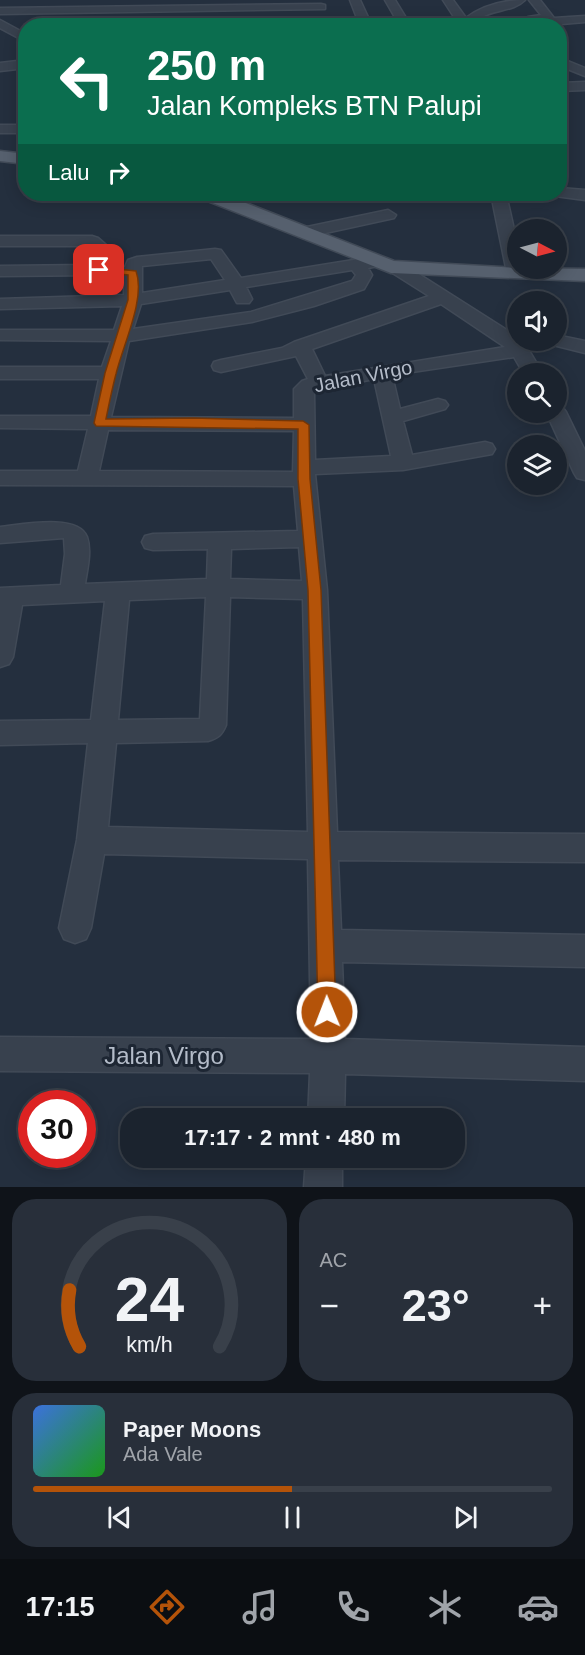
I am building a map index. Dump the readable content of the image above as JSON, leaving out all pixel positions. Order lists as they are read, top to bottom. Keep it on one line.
{"streets":{"street":["Jalan Virgo"]},"north":"right","page":{"turn":["250 m","Jalan Kompleks BTN Palupi"],"then":"Lalu","limit":"30","trip":"17:17 · 2 mnt · 480 m","tile":"AC","heat":["−","23°","+"],"song":["Paper Moons","Ada Vale"],"tabs":"17:15","gauge":["24","km/h"]}}
